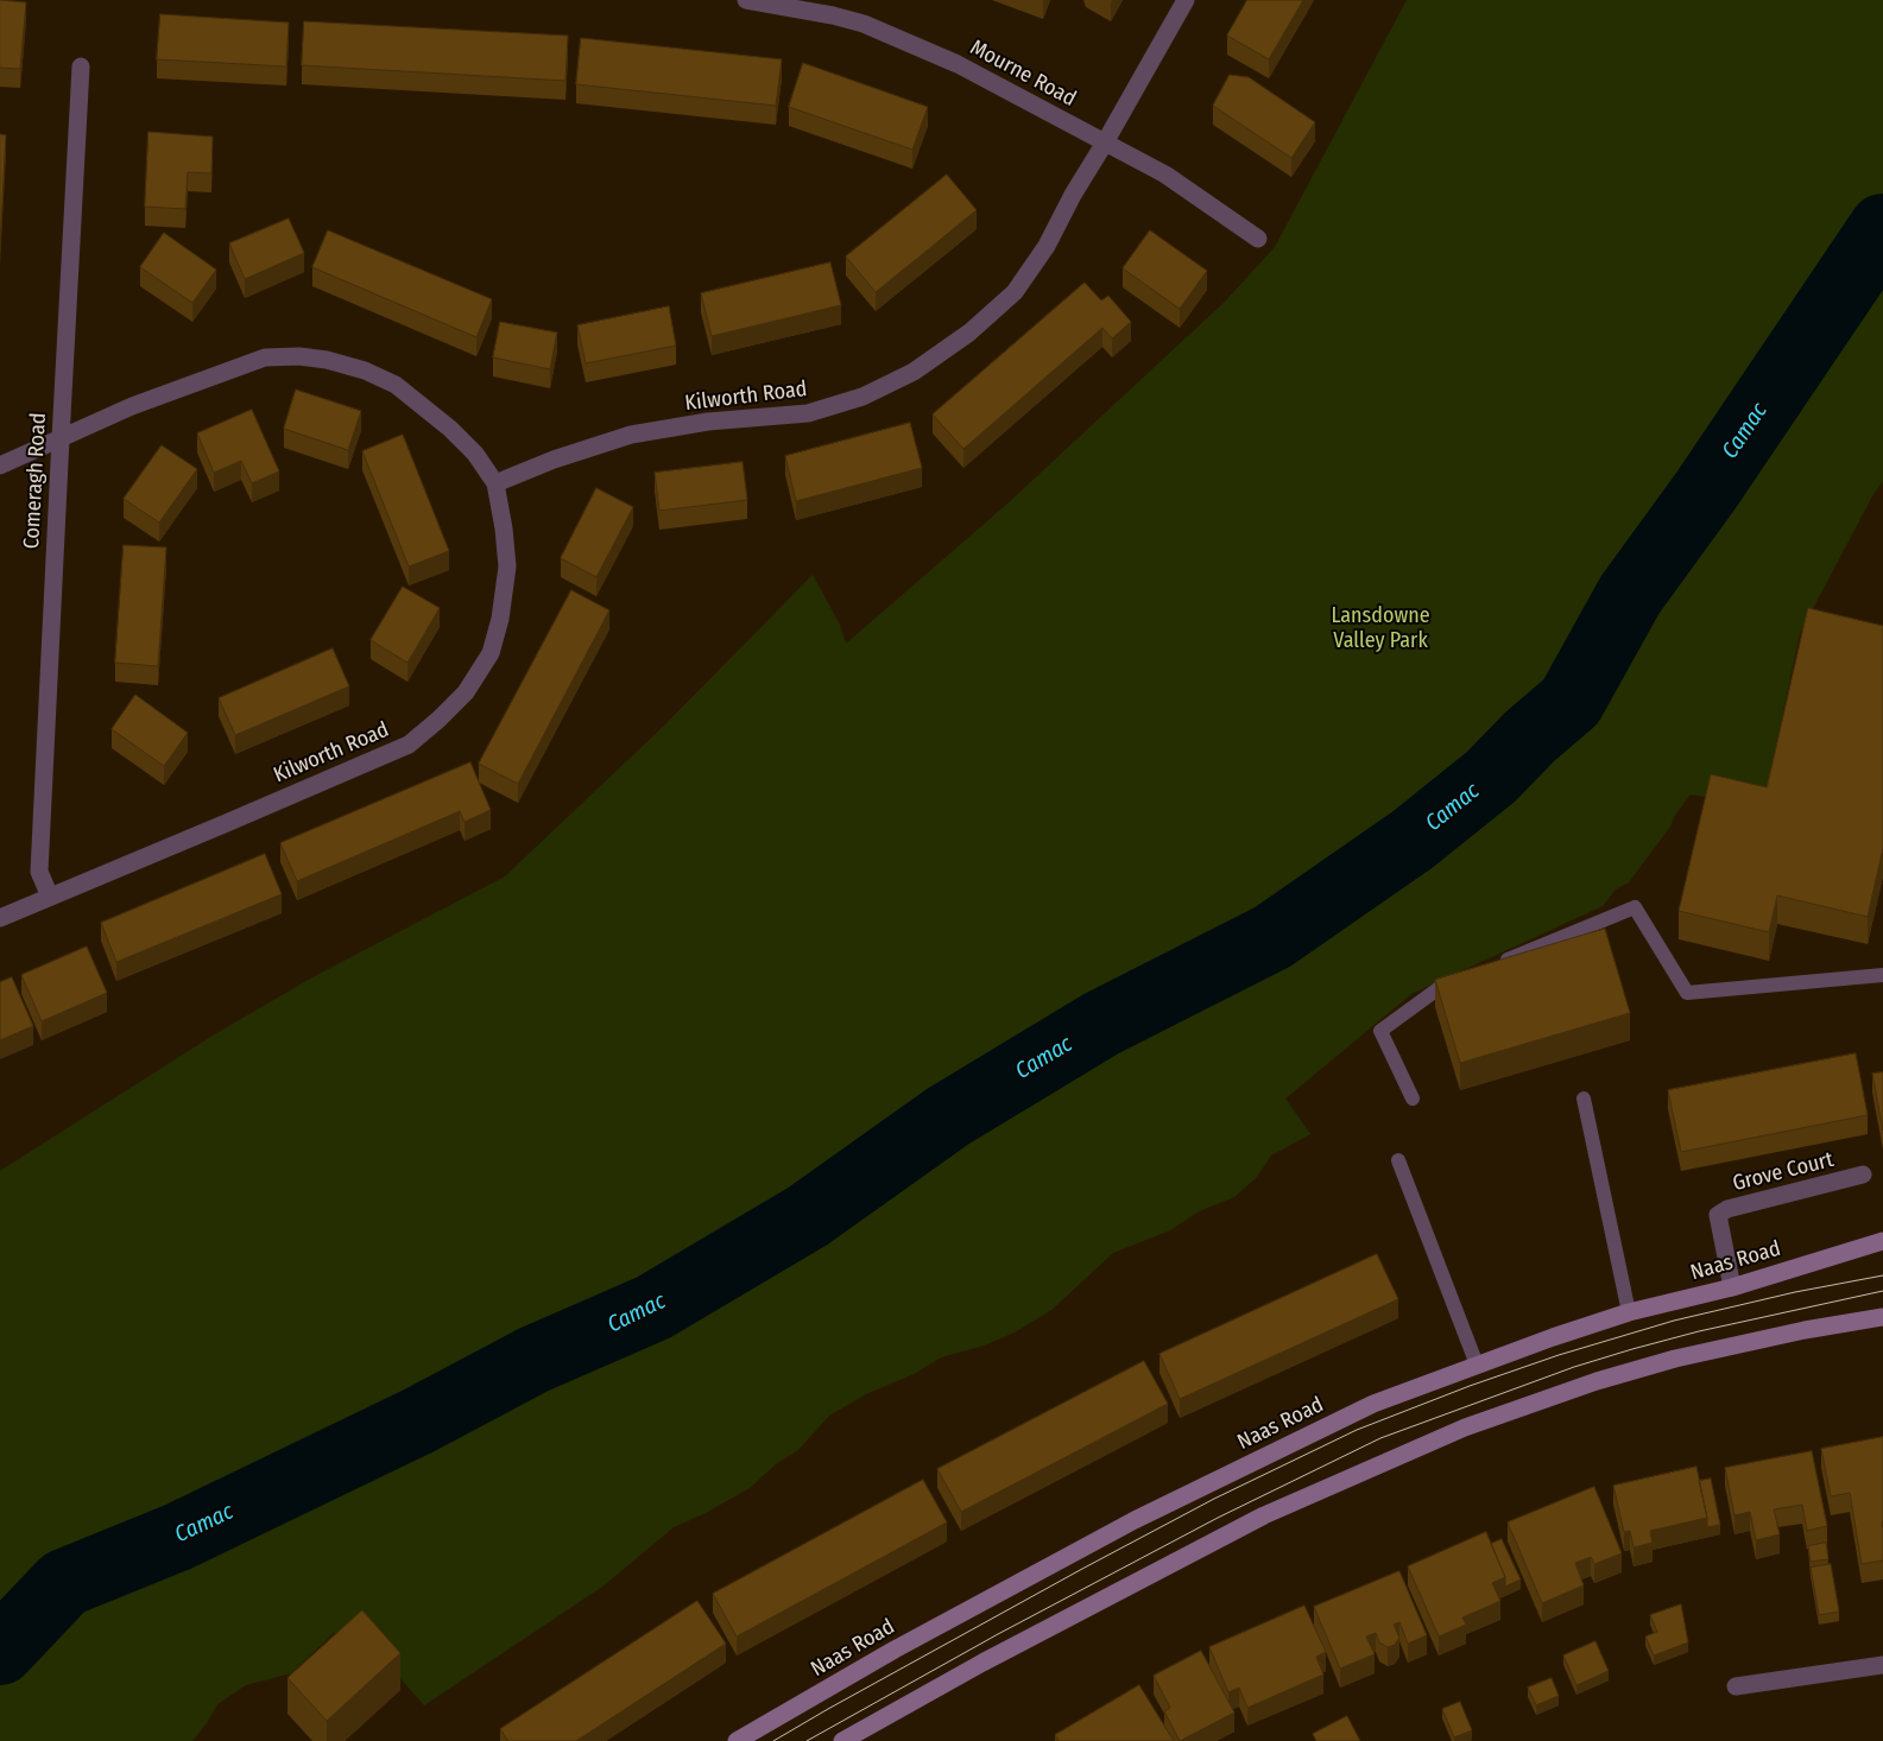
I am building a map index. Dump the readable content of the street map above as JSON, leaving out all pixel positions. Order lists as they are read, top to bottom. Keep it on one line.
{"streets":{"main road":["Naas Road"],"street":["Mourne Road","Kilworth Road","Comeragh Road","Grove Court"]},"crossings":[["Mourne Road","Kilworth Road"],["Kilworth Road","Comeragh Road"],["Grove Court","Naas Road"]],"water":["Camac"],"parks":["Lansdowne Valley Park"]}
